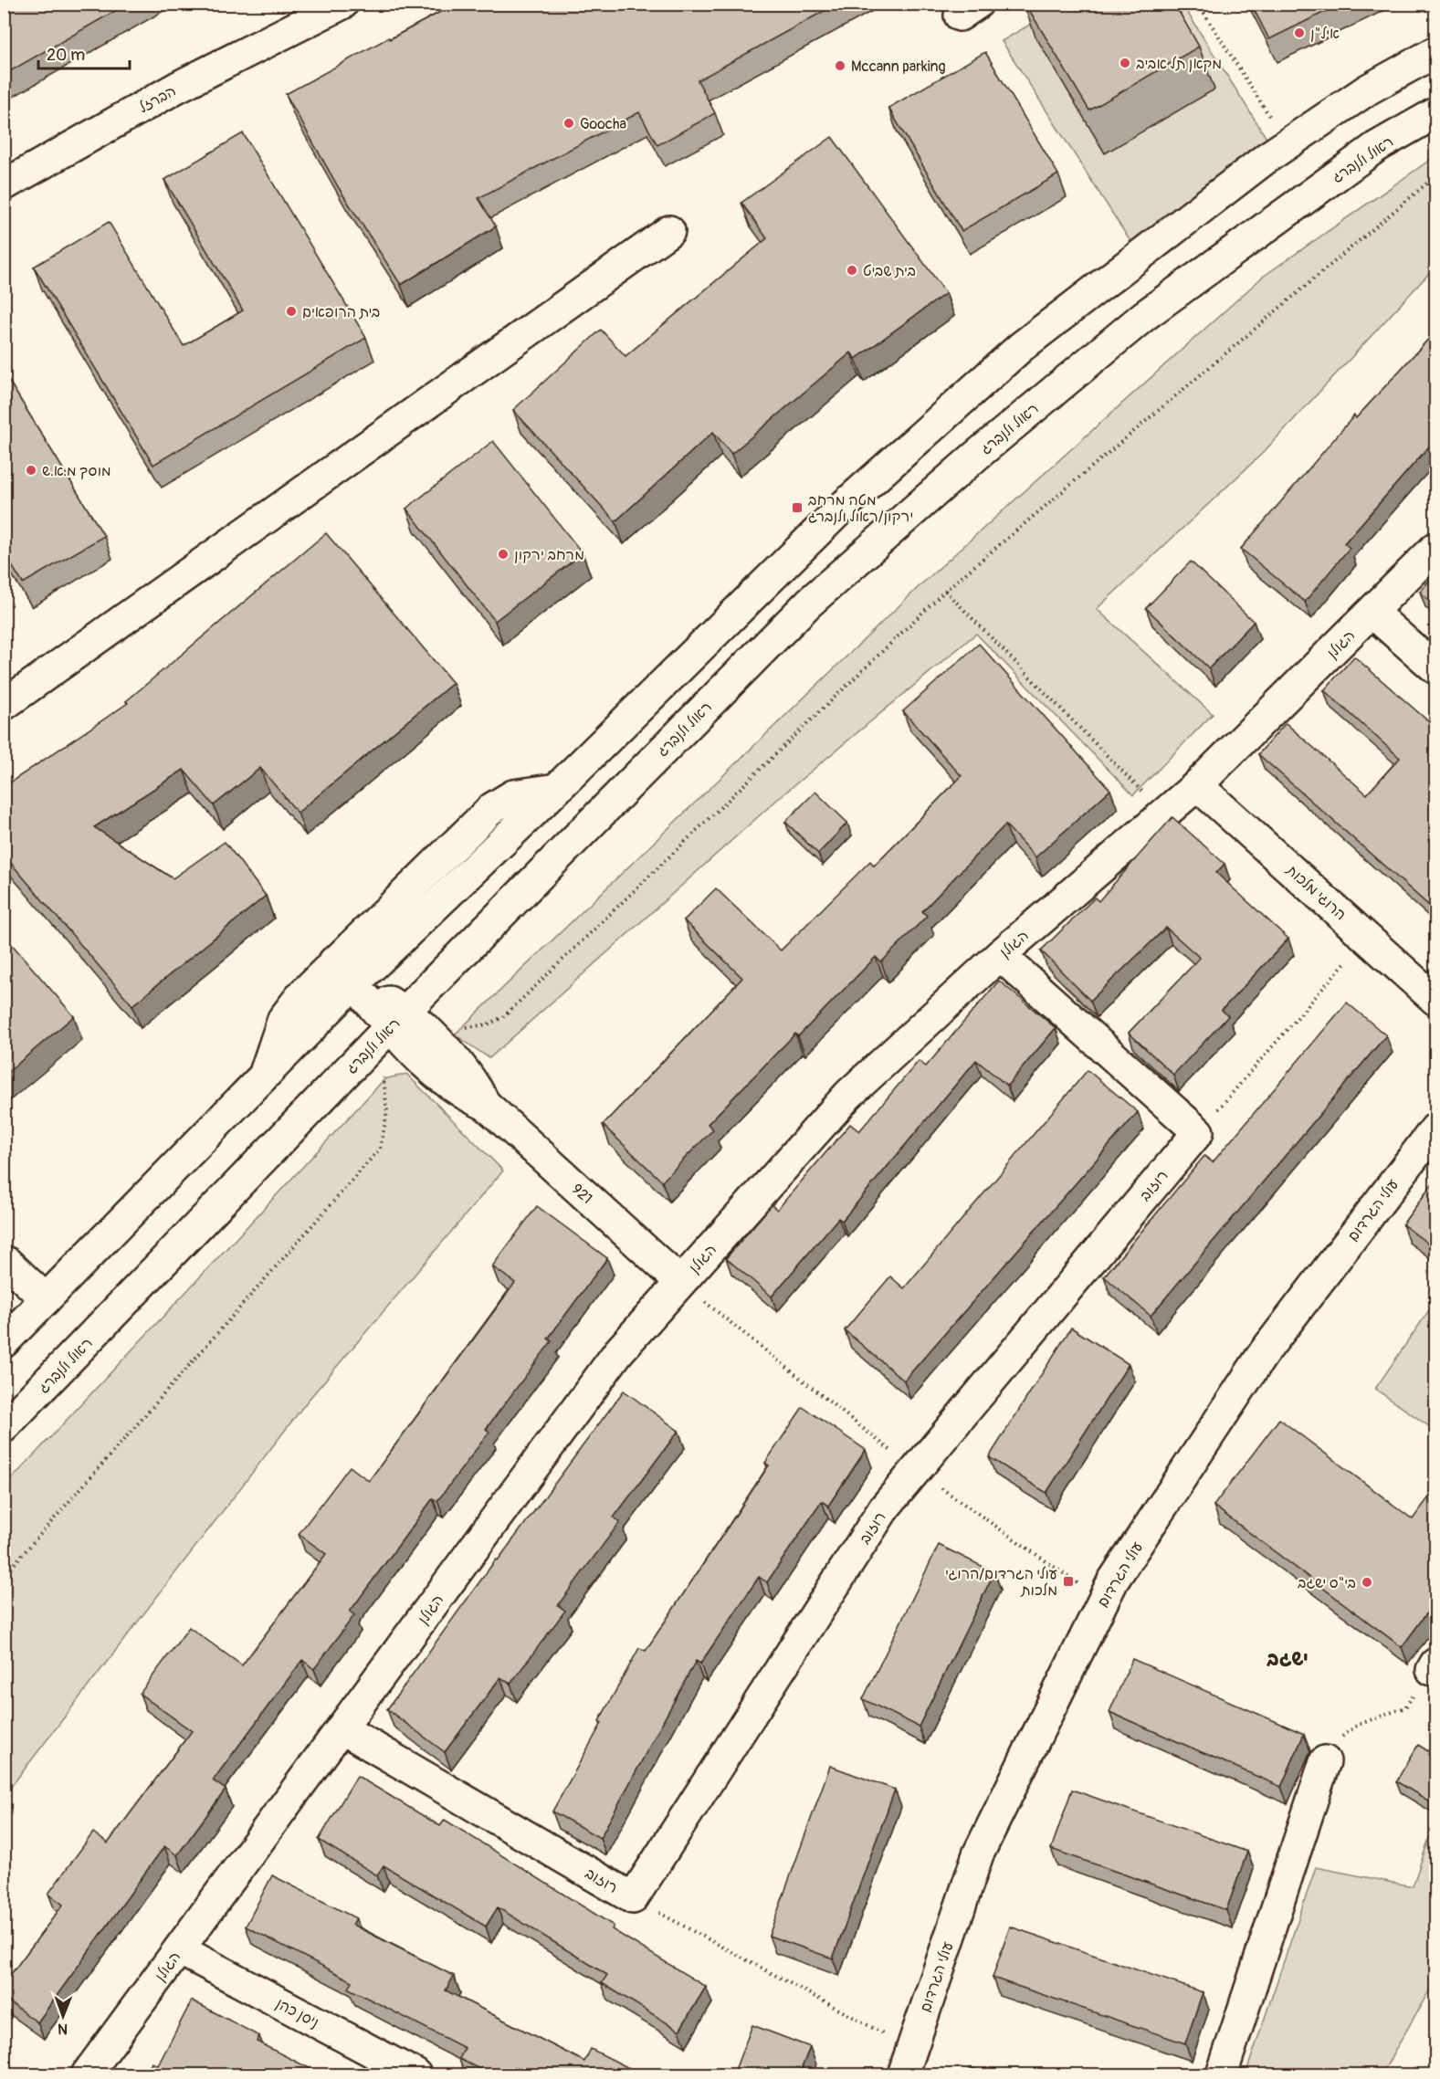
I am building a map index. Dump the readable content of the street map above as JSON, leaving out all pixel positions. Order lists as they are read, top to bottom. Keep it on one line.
{"streets":{"street":["הברזל","ראול ולנברג","הגולן","הרוגי מלכות","רוזוב","921","עולי הגרדום","ניסן כהן"]},"crossings":[["ראול ולנברג","921"],["הגולן","הרוגי מלכות"],["הגולן","רוזוב"],["הגולן","921"],["הגולן","ניסן כהן"]],"districts":["ישגב"],"places":{"other":["איל\"ן","מקאן תל אביב","Mccann parking","Goocha","בית שביט","בית הרופאים","מוסך מ.א.ש","מרחב ירקון","בי\"ס ישגב"],"transit":["מטה מרחב ירקון/ראול ולנברג","עולי הגרדום/הרוגי מלכות"]},"scale_bar":"20 m","north":"bottom"}
